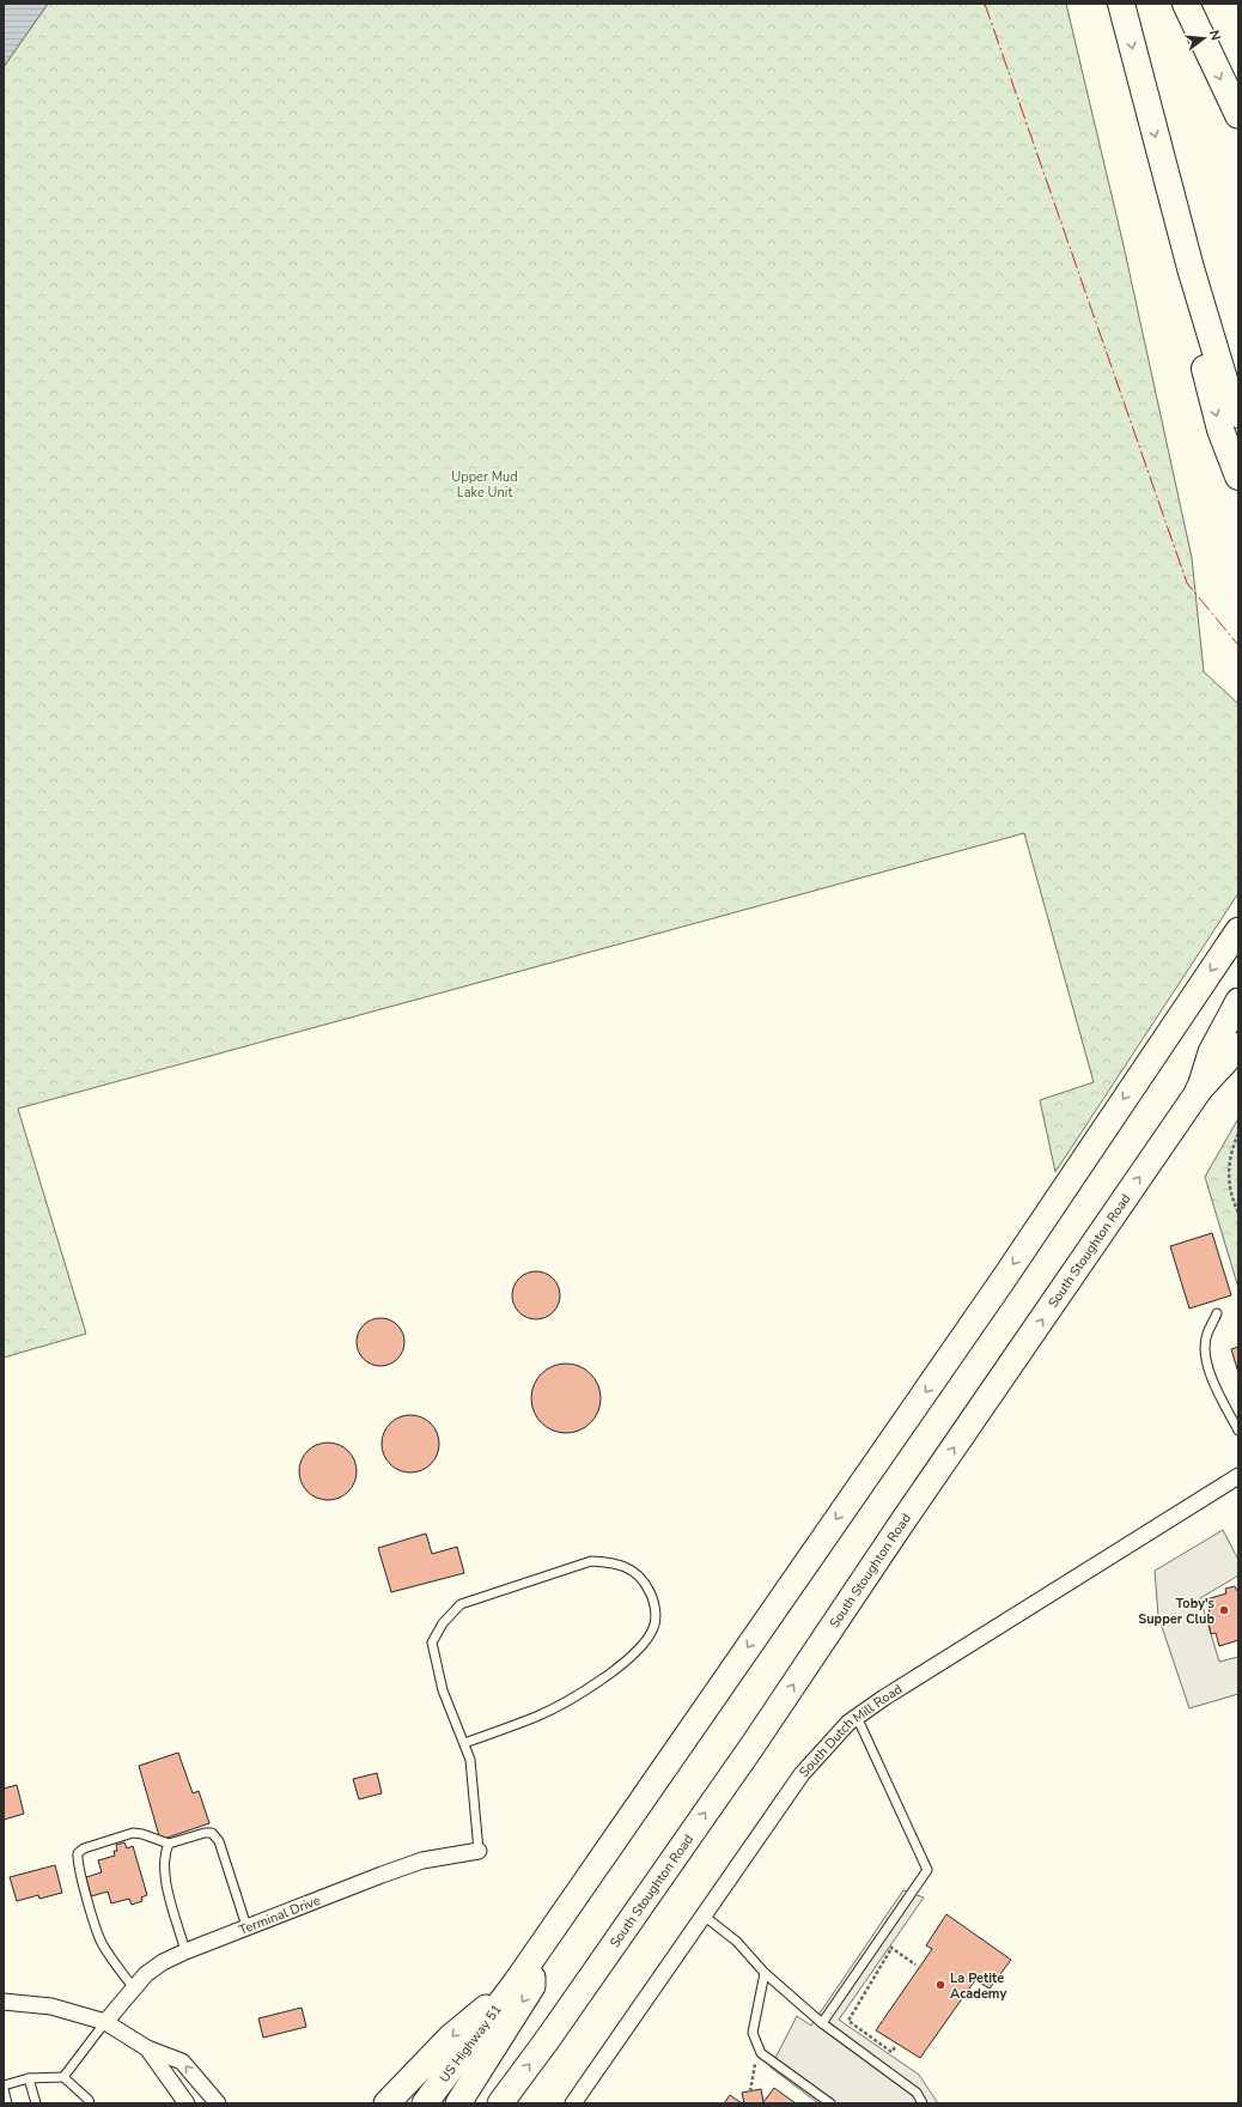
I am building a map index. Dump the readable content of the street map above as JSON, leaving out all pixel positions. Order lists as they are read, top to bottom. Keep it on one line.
{"streets":{"main road":["South Stoughton Road","US Highway 51"],"street":["South Dutch Mill Road","Terminal Drive"]},"parks":["Upper Mud Lake Unit"],"places":["Toby's Supper Club","La Petite Academy"],"north":"right"}
